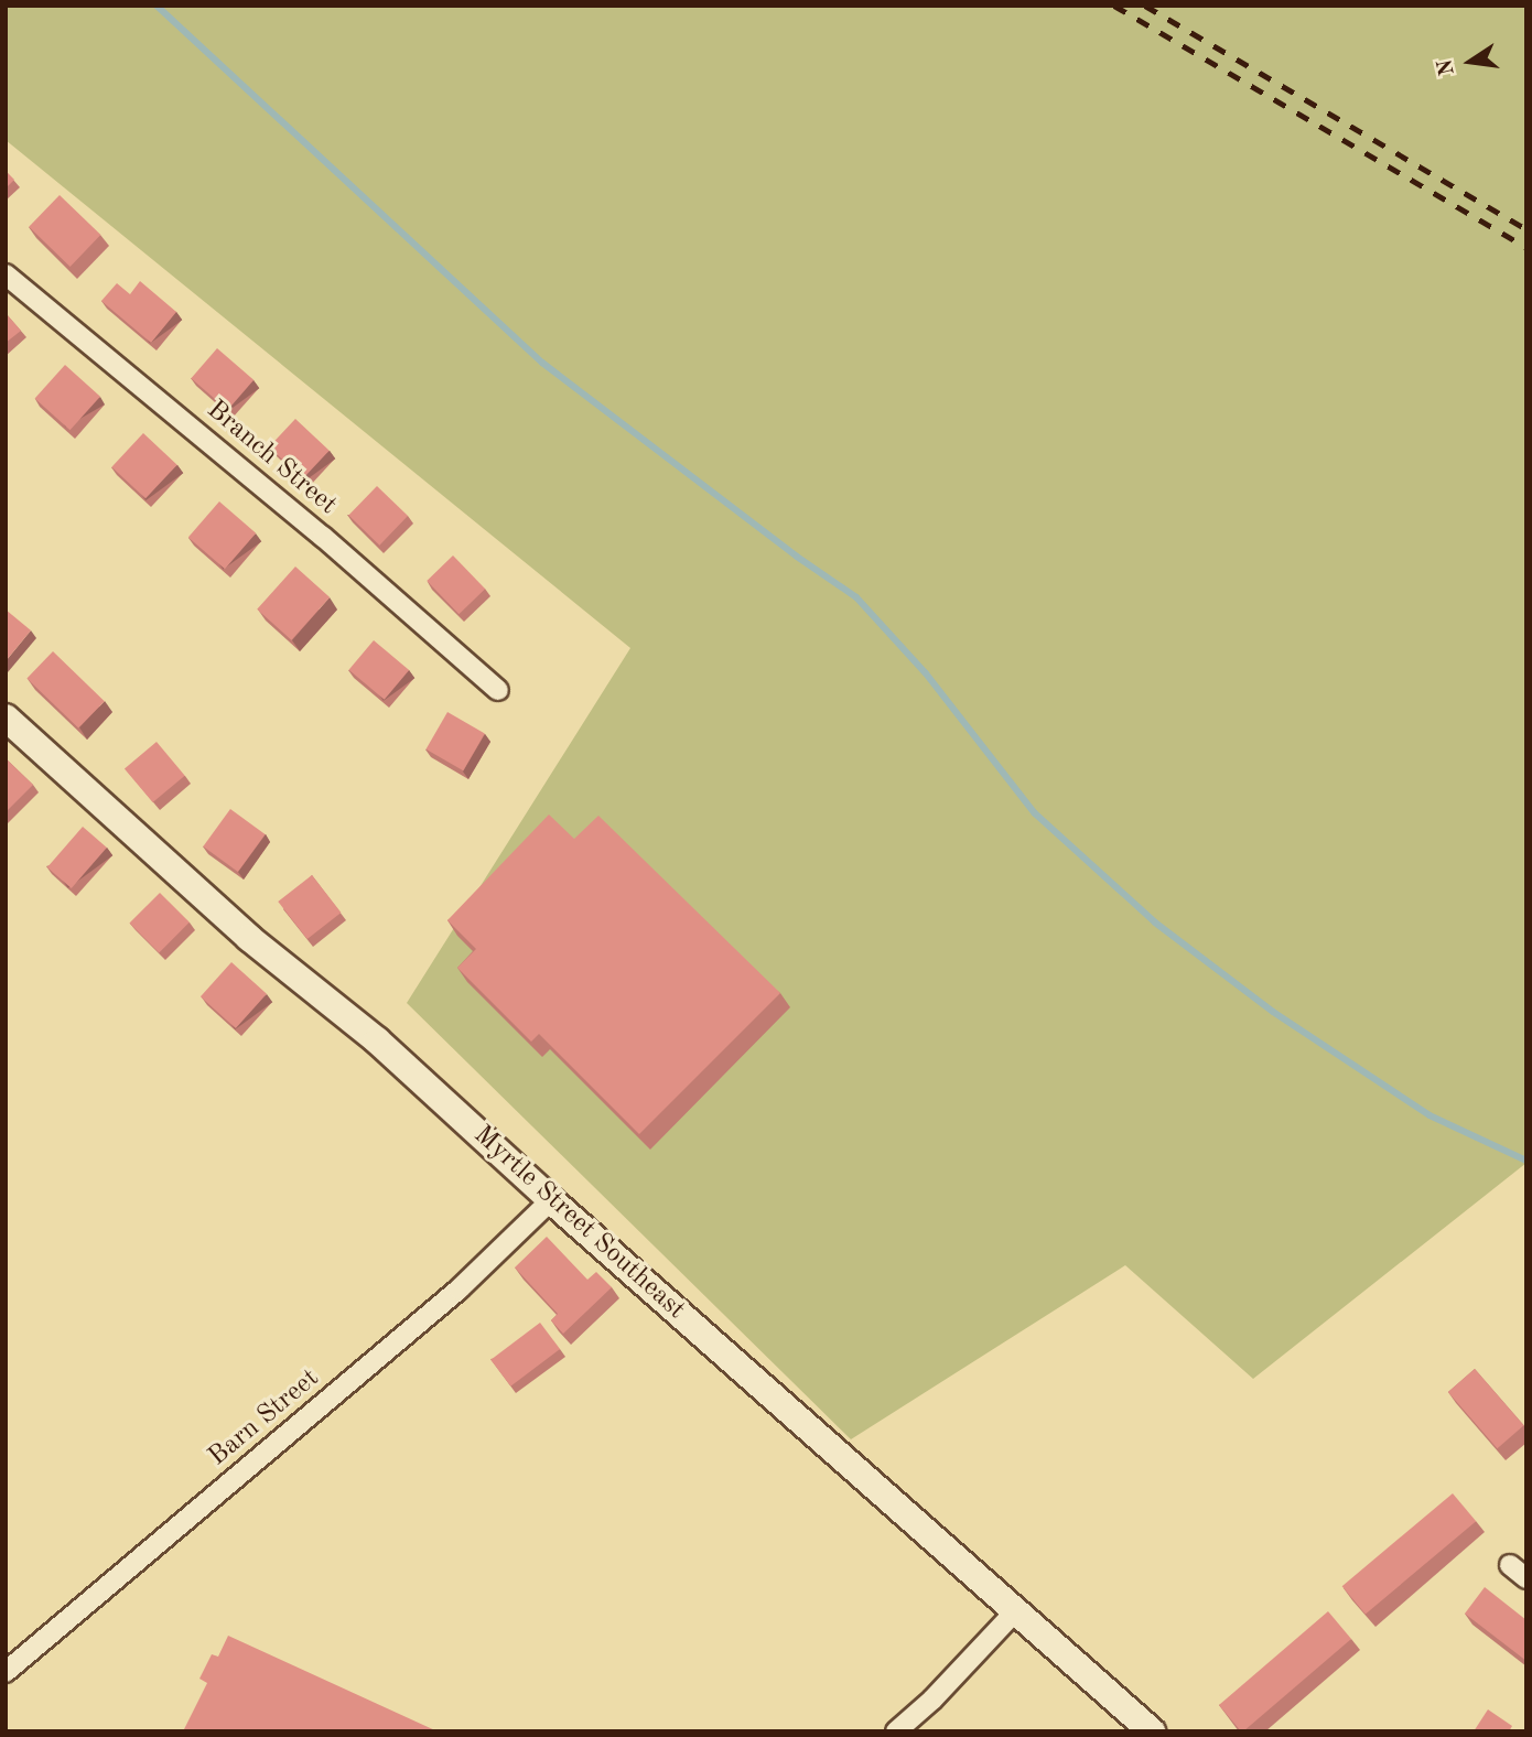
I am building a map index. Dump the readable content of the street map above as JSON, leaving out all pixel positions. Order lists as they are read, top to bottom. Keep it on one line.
{"streets":{"street":["Branch Street","Myrtle Street Southeast","Barn Street"]},"crossings":[["Myrtle Street Southeast","Barn Street"]],"north":"left"}
